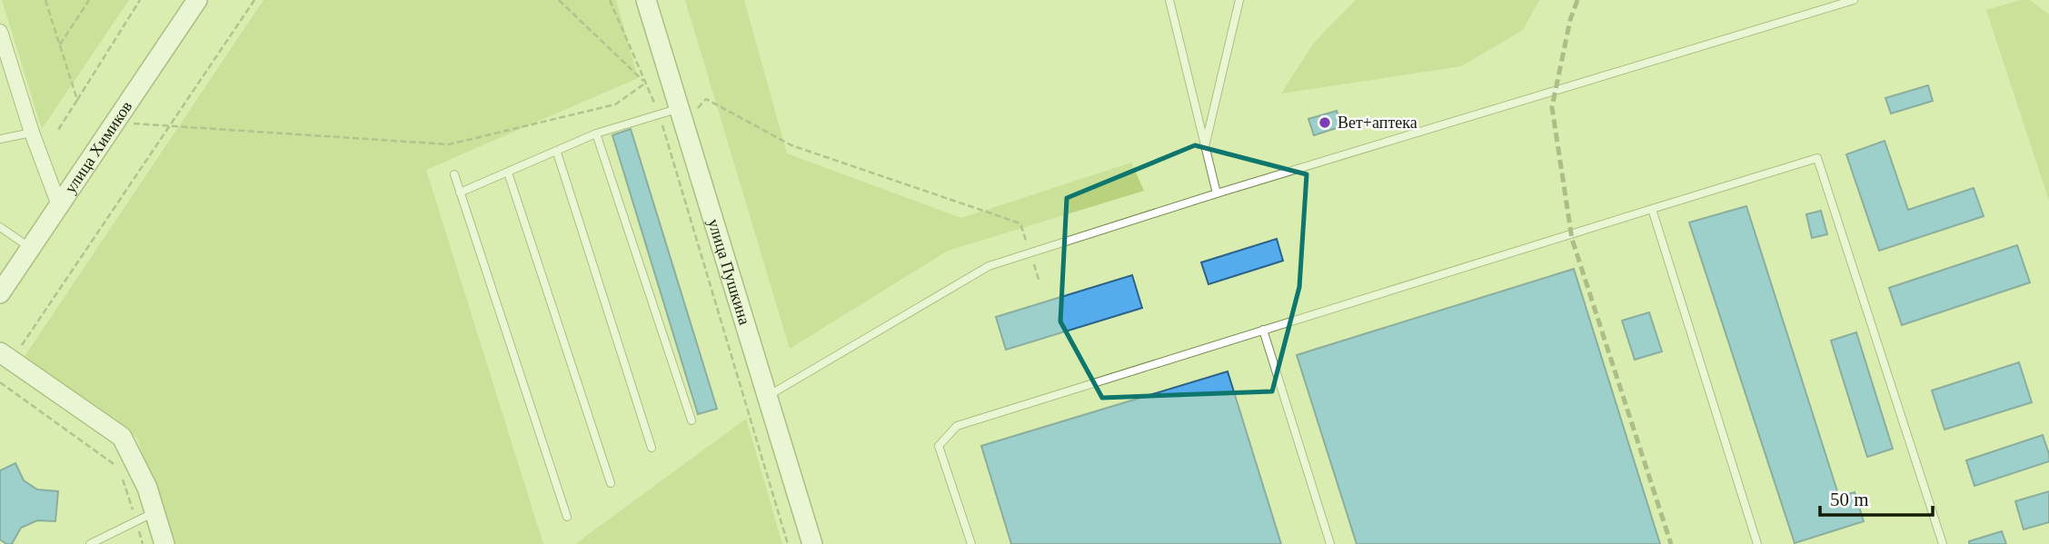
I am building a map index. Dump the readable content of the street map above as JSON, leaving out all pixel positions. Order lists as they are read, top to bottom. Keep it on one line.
{"streets":{"street":["улица Химиков","улица Пушкина"]},"places":["Вет+аптека"],"scale_bar":"50 m"}
